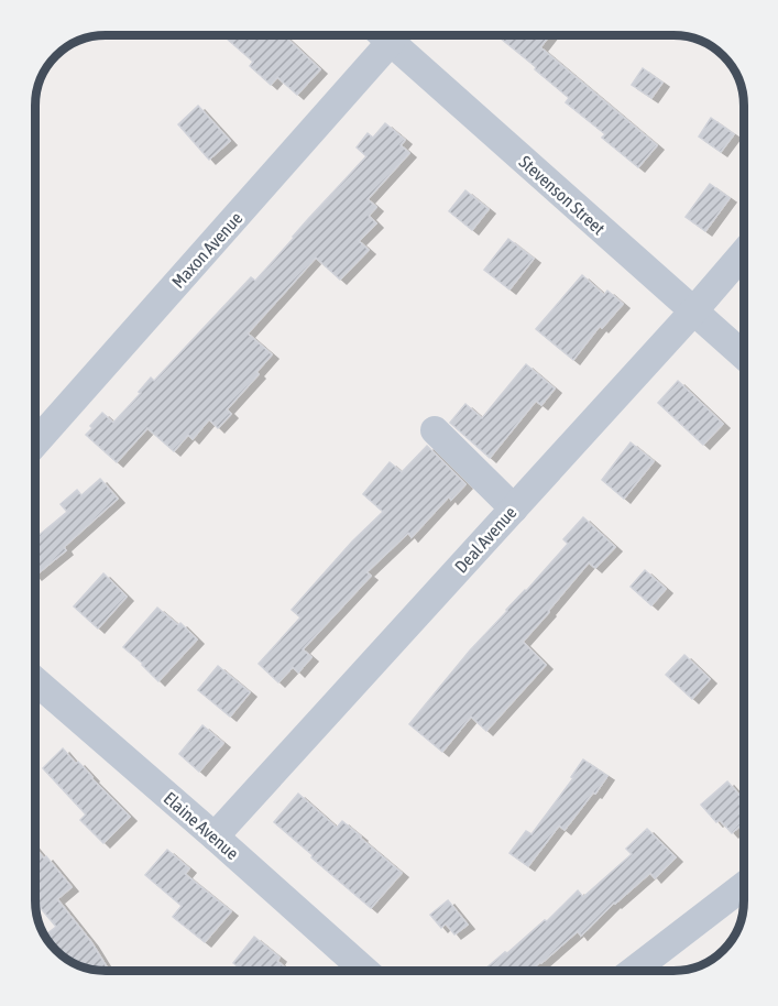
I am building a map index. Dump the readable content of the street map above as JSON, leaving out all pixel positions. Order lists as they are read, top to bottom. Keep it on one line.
{"streets":{"street":["Stevenson Street","Maxon Avenue","Deal Avenue","Elaine Avenue"]},"crossings":[["Stevenson Street","Maxon Avenue"],["Stevenson Street","Deal Avenue"],["Deal Avenue","Elaine Avenue"]]}
